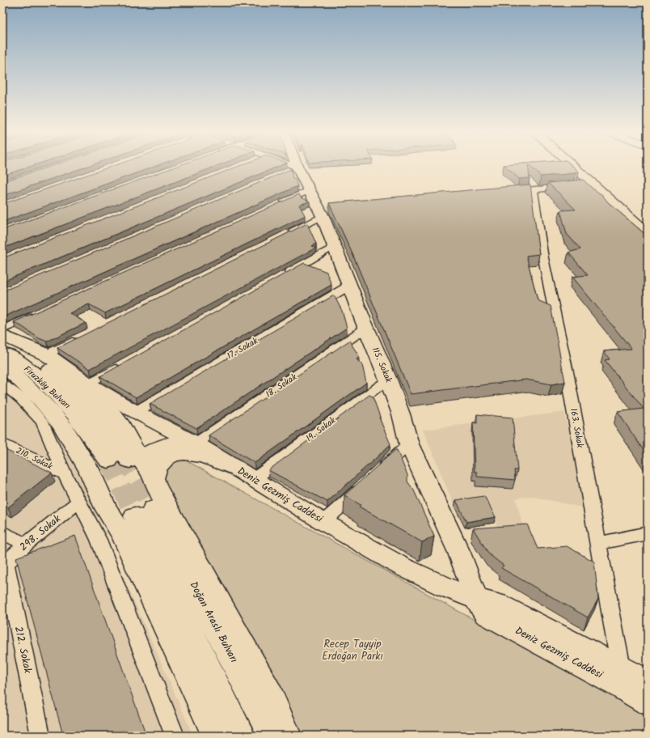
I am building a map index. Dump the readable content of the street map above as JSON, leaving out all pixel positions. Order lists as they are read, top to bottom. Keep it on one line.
{"streets":{"main road":["Firuzköy Bulvarı","Doğan Araslı Bulvarı"],"street":["17. Sokak","115. Sokak","18. Sokak","163. Sokak","19. Sokak","210. Sokak","Deniz Gezmiş Caddesi","298. Sokak","212. Sokak"]},"crossings":[["17. Sokak","115. Sokak"],["17. Sokak","Deniz Gezmiş Caddesi"],["115. Sokak","18. Sokak"],["115. Sokak","19. Sokak"],["115. Sokak","Deniz Gezmiş Caddesi"],["18. Sokak","Deniz Gezmiş Caddesi"],["163. Sokak","Deniz Gezmiş Caddesi"],["19. Sokak","Deniz Gezmiş Caddesi"],["298. Sokak","212. Sokak"]],"parks":["Recep Tayyip Erdoğan Parkı"]}
